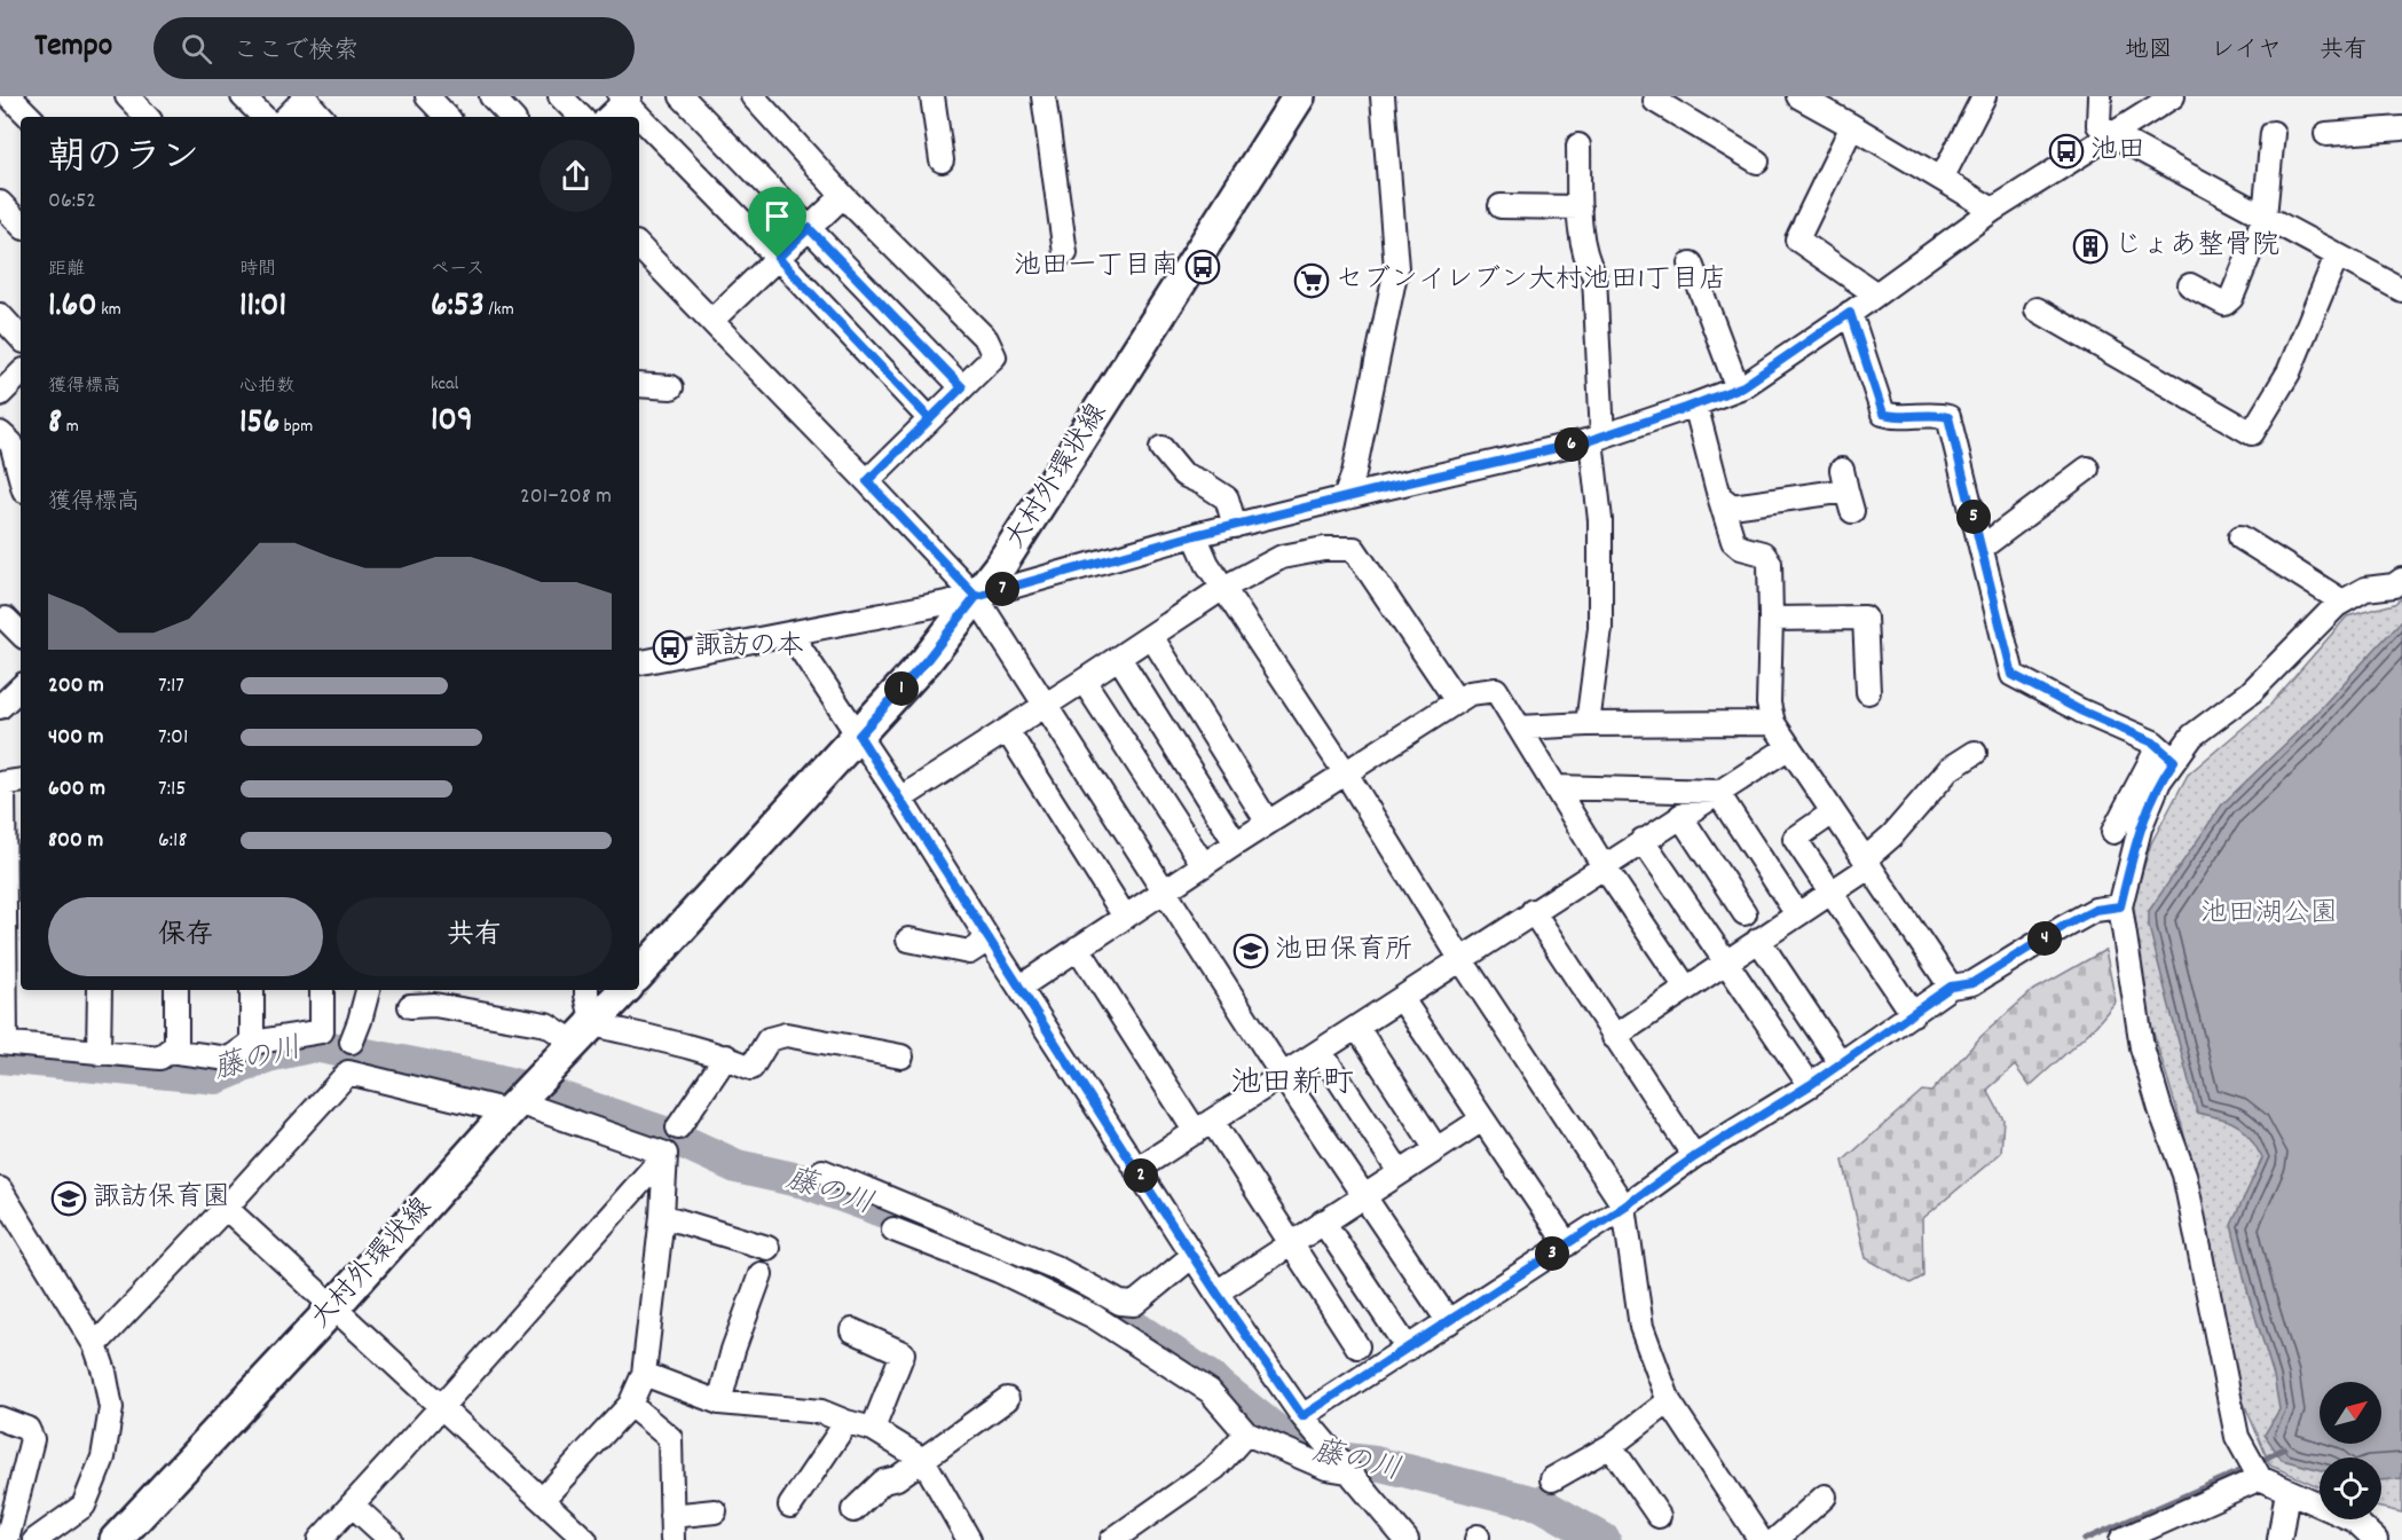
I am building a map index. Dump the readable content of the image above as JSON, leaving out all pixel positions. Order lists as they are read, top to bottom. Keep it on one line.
{"streets":{"main road":["大村外環状線"]},"districts":["池田新町"],"water":["藤の川"],"parks":["池田湖公園"],"places":{"bus stop":["池田","池田一丁目南","諏訪の本"],"building":["じょあ整骨院"],"supermarket":["セブンイレブン大村池田1丁目店"],"school or university":["池田保育所","諏訪保育園"]},"north":"top right","page":{"header":"Tempo","search":"ここで検索","nav":["地図","レイヤ","共有"],"heading":["朝のラン","06:52"],"stats":[["距離","1.60 km"],["時間","11:01"],["ペース","6:53 /km"],["獲得標高","8 m"],["心拍数","156 bpm"],["kcal","109"]],"pins":["6","5","7","1","4","2","3"],"chart":["獲得標高","201–208 m"],"list":[{"name":"200 m","note":"7:17"},{"name":"400 m","note":"7:01"},{"name":"600 m","note":"7:15"},{"name":"800 m","note":"6:18"}],"buttons":["保存","共有"]}}
